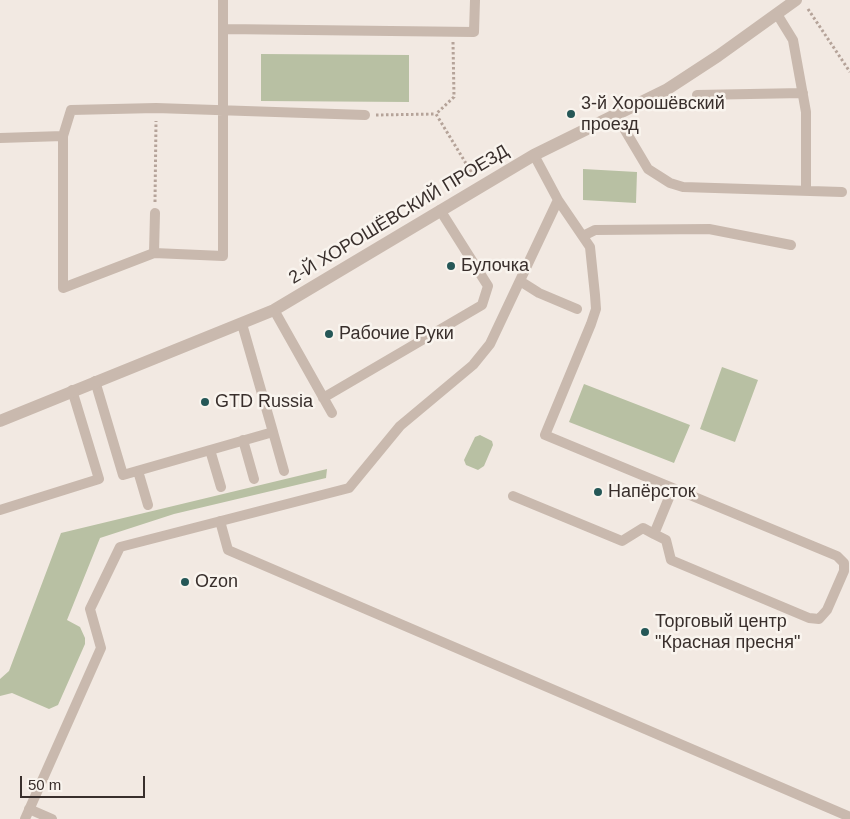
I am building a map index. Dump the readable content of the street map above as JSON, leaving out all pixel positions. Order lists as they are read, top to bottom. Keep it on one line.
{"streets":{"street":["2-Й ХОРОШЁВСКИЙ ПРОЕЗД"]},"places":["3-й Хорошёвский проезд","Булочка","Рабочие Руки","GTD Russia","Напёрсток","Ozon","Торговый центр \"Красная пресня\""],"scale_bar":"50 m"}
